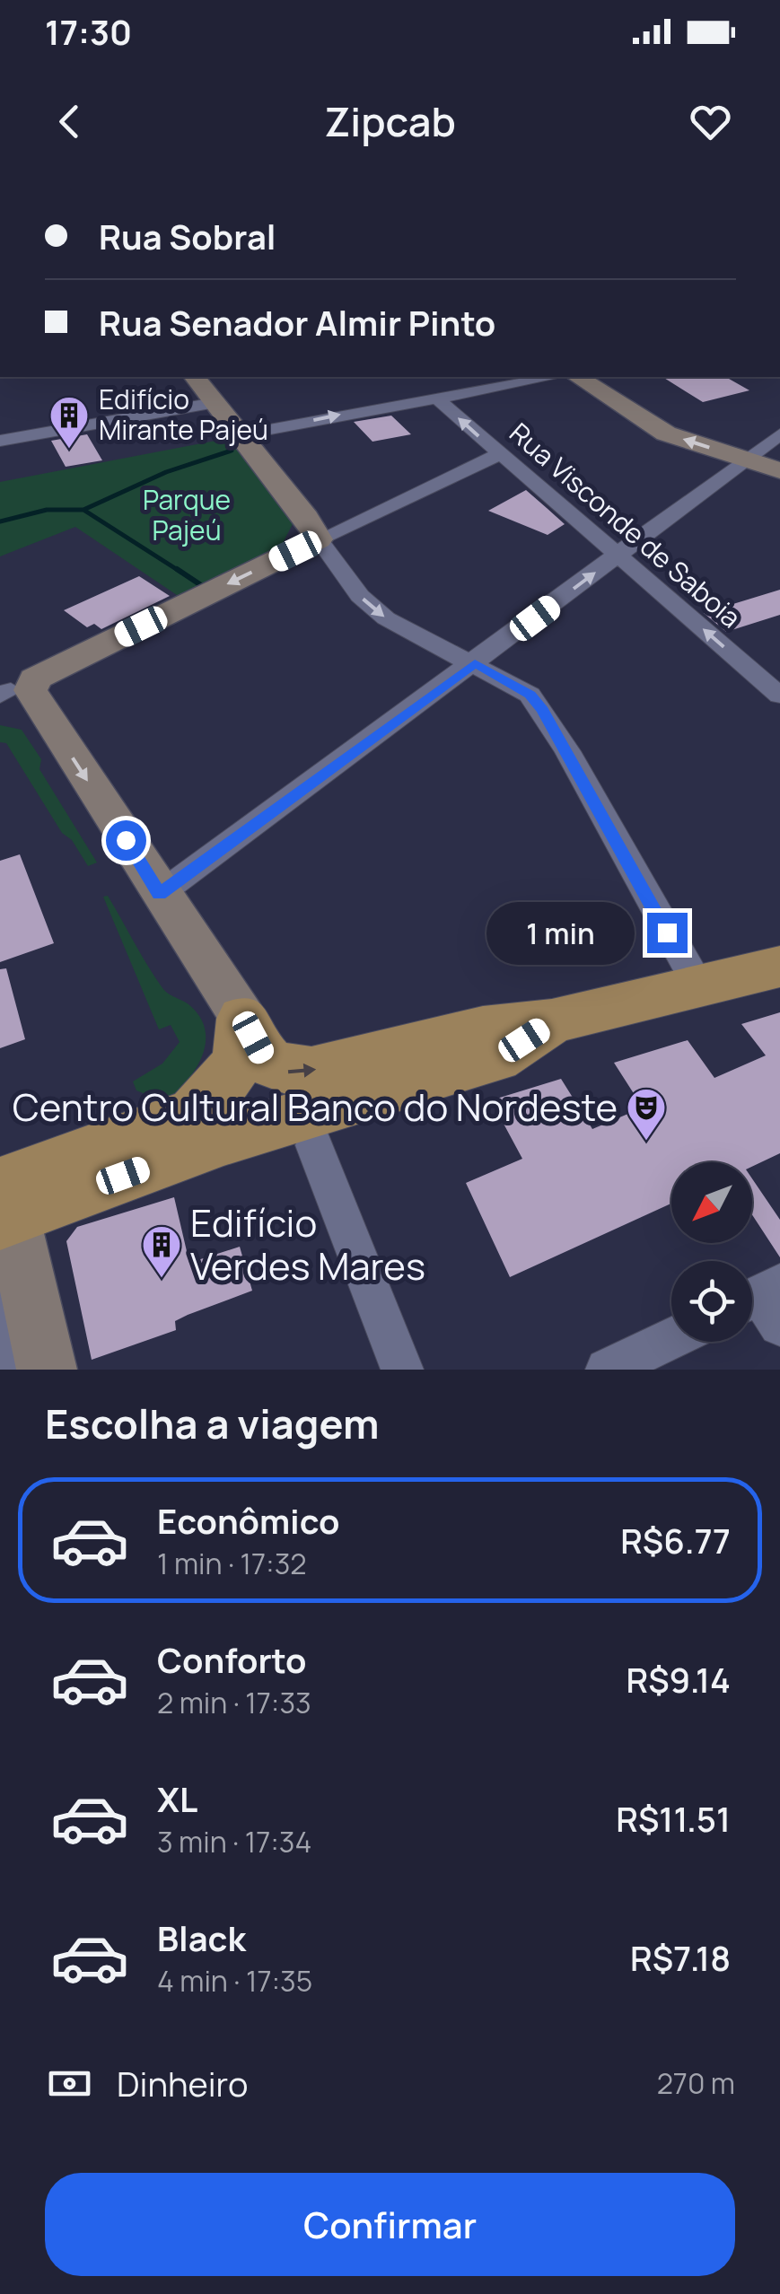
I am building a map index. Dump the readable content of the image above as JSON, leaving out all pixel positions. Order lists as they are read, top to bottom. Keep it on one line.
{"streets":{"street":["Rua Visconde de Saboia"]},"parks":["Parque Pajeú"],"places":{"building":["Edifício Mirante Pajeú","Edifício Verdes Mares"],"theatre":["Centro Cultural Banco do Nordeste"]},"north":"bottom left","page":{"status":"17:30","header":"Zipcab","banner":["Rua Sobral","Rua Senador Almir Pinto"],"bubble":"1 min","heading":"Escolha a viagem","list":[{"name":"Econômico","note":"1 min · 17:32","value":"R$6.77"},{"name":"Conforto","note":"2 min · 17:33","value":"R$9.14"},{"name":"XL","note":"3 min · 17:34","value":"R$11.51"},{"name":"Black","note":"4 min · 17:35","value":"R$7.18"}],"pay":["Dinheiro","270 m"],"buttons":"Confirmar"}}
